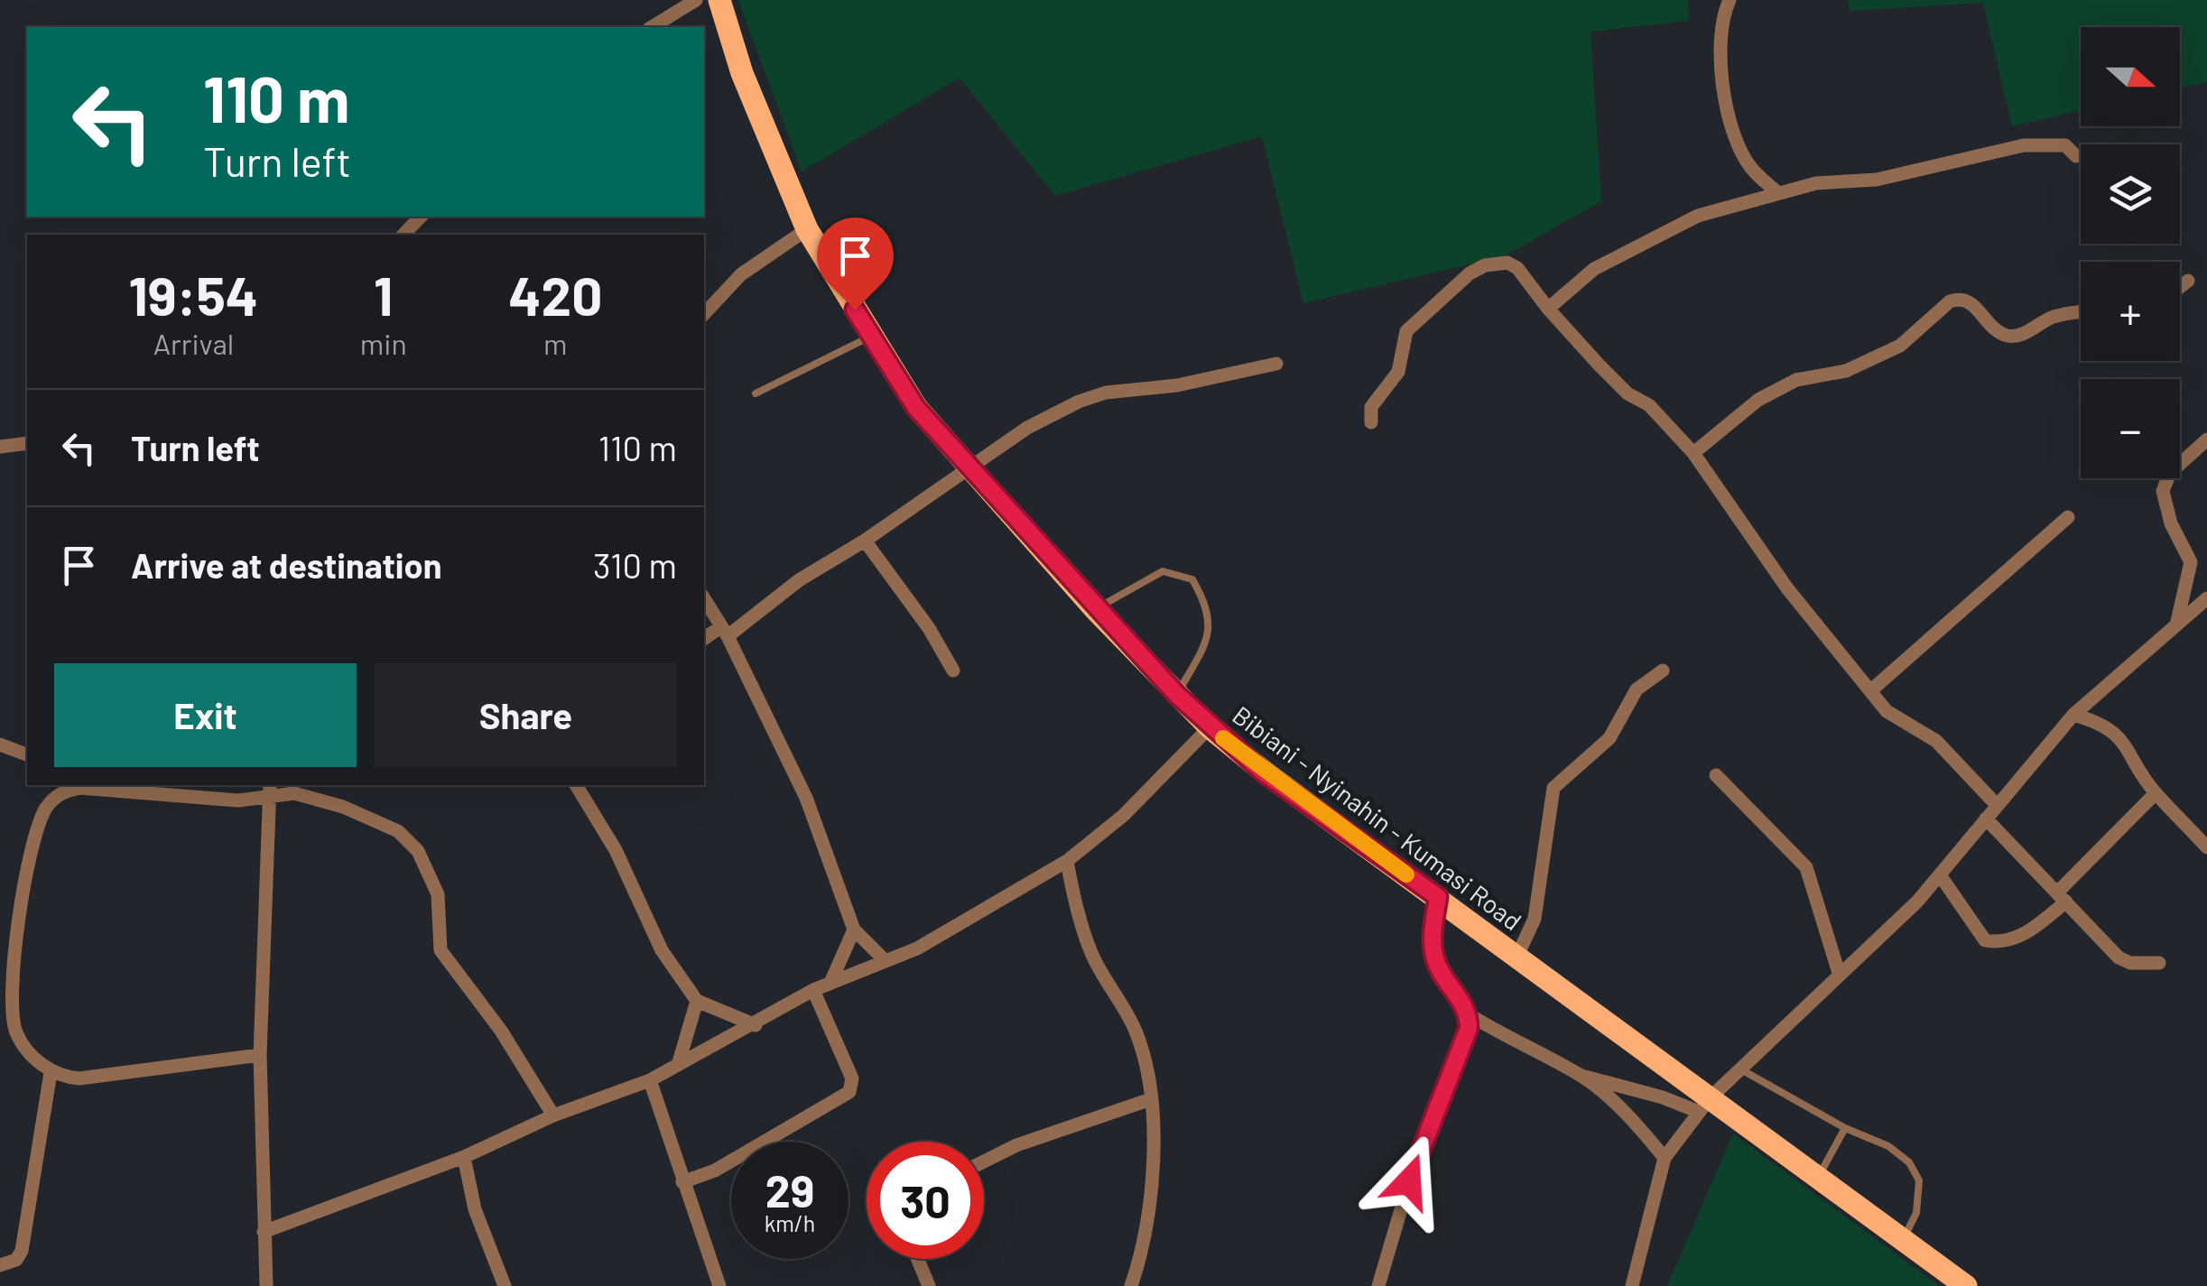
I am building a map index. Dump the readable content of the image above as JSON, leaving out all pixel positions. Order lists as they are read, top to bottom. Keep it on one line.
{"streets":{"main road":["Bibiani - Nyinahin - Kumasi Road"]},"north":"right","page":{"map_buttons":["+","−"],"turn":["110 m","Turn left"],"eta":["19:54","Arrival","1","min","420","m"],"list":[{"name":"Turn left","value":"110 m"},{"name":"Arrive at destination","value":"310 m"}],"buttons":["Exit","Share"],"speed":"29 km/h","limit":"30"}}
